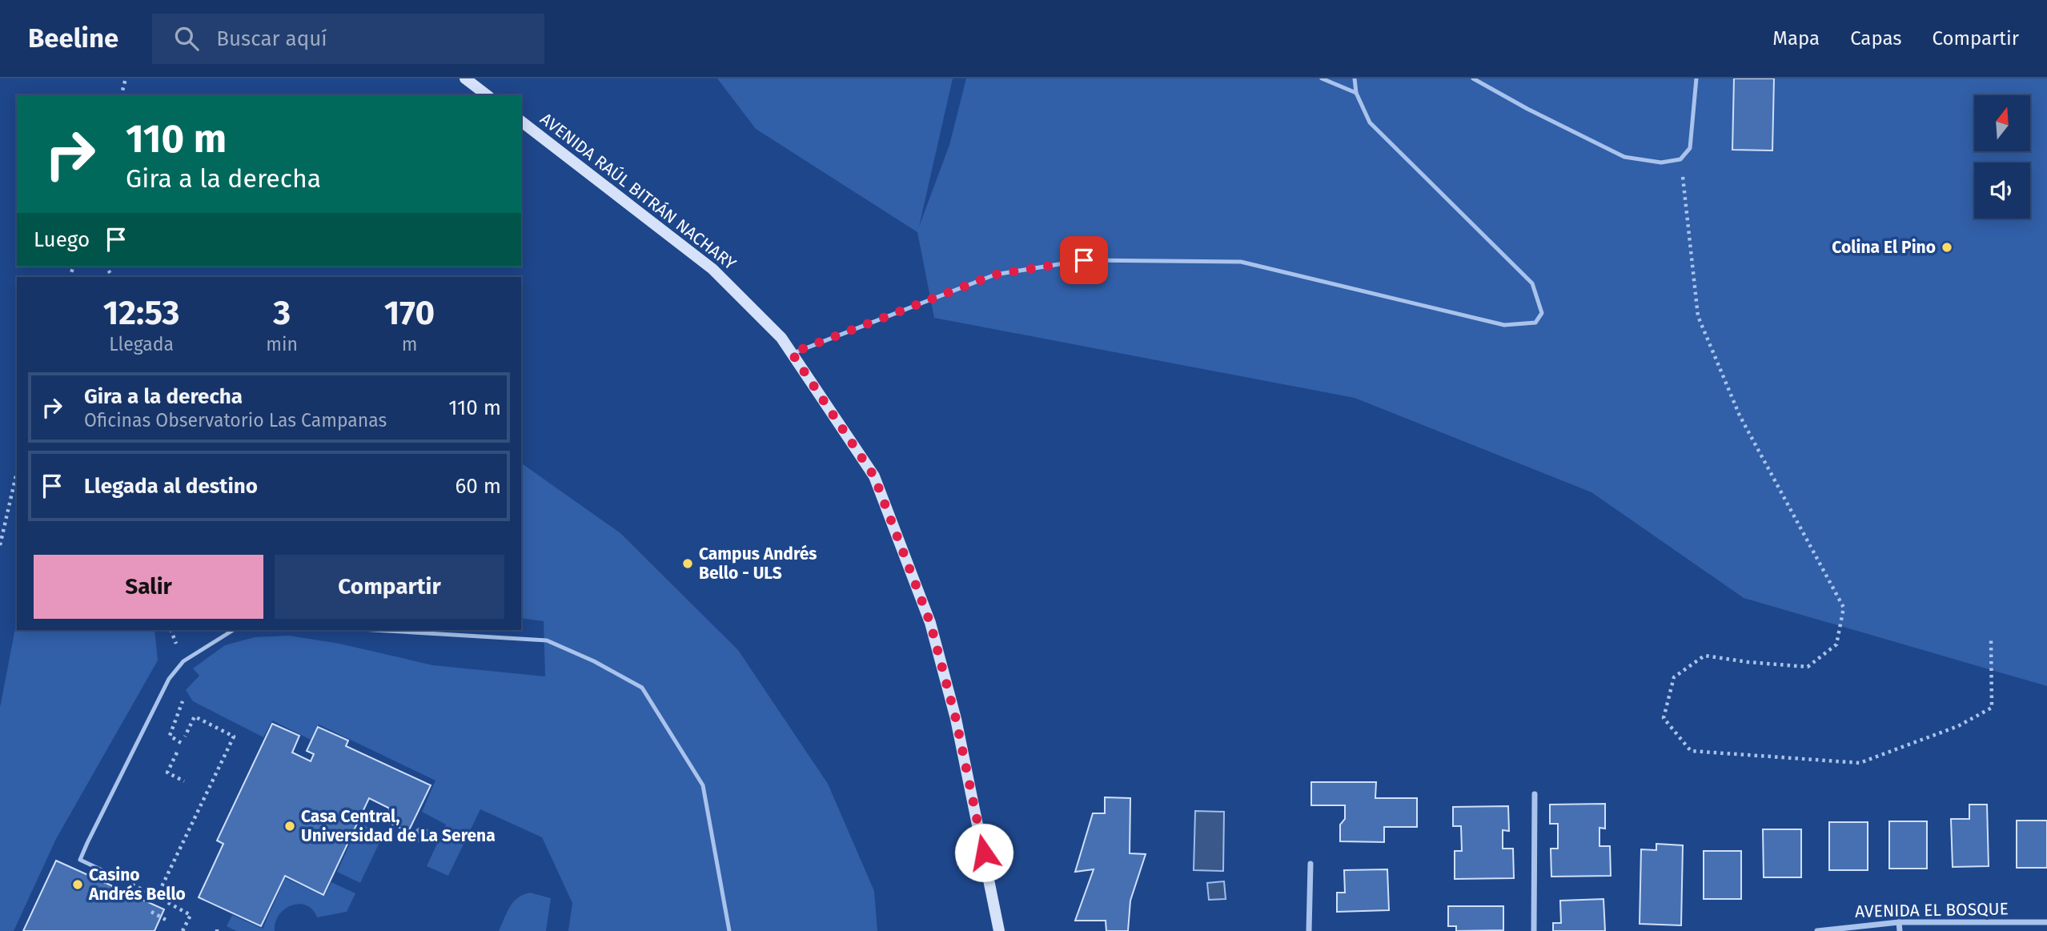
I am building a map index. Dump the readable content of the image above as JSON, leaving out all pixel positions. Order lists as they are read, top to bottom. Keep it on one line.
{"streets":{"main road":["AVENIDA RAÚL BITRÁN NACHARY"],"street":["AVENIDA EL BOSQUE"]},"places":["Colina El Pino","Campus Andrés Bello - ULS","Casa Central, Universidad de La Serena","Casino Andrés Bello"],"north":"top","page":{"header":"Beeline","search":"Buscar aquí","nav":["Mapa","Capas","Compartir"],"turn":["110 m","Gira a la derecha"],"then":"Luego","eta":["12:53","Llegada","3","min","170","m"],"list":[{"name":"Gira a la derecha","note":"Oficinas Observatorio Las Campanas","value":"110 m"},{"name":"Llegada al destino","value":"60 m"}],"buttons":["Salir","Compartir"]}}
